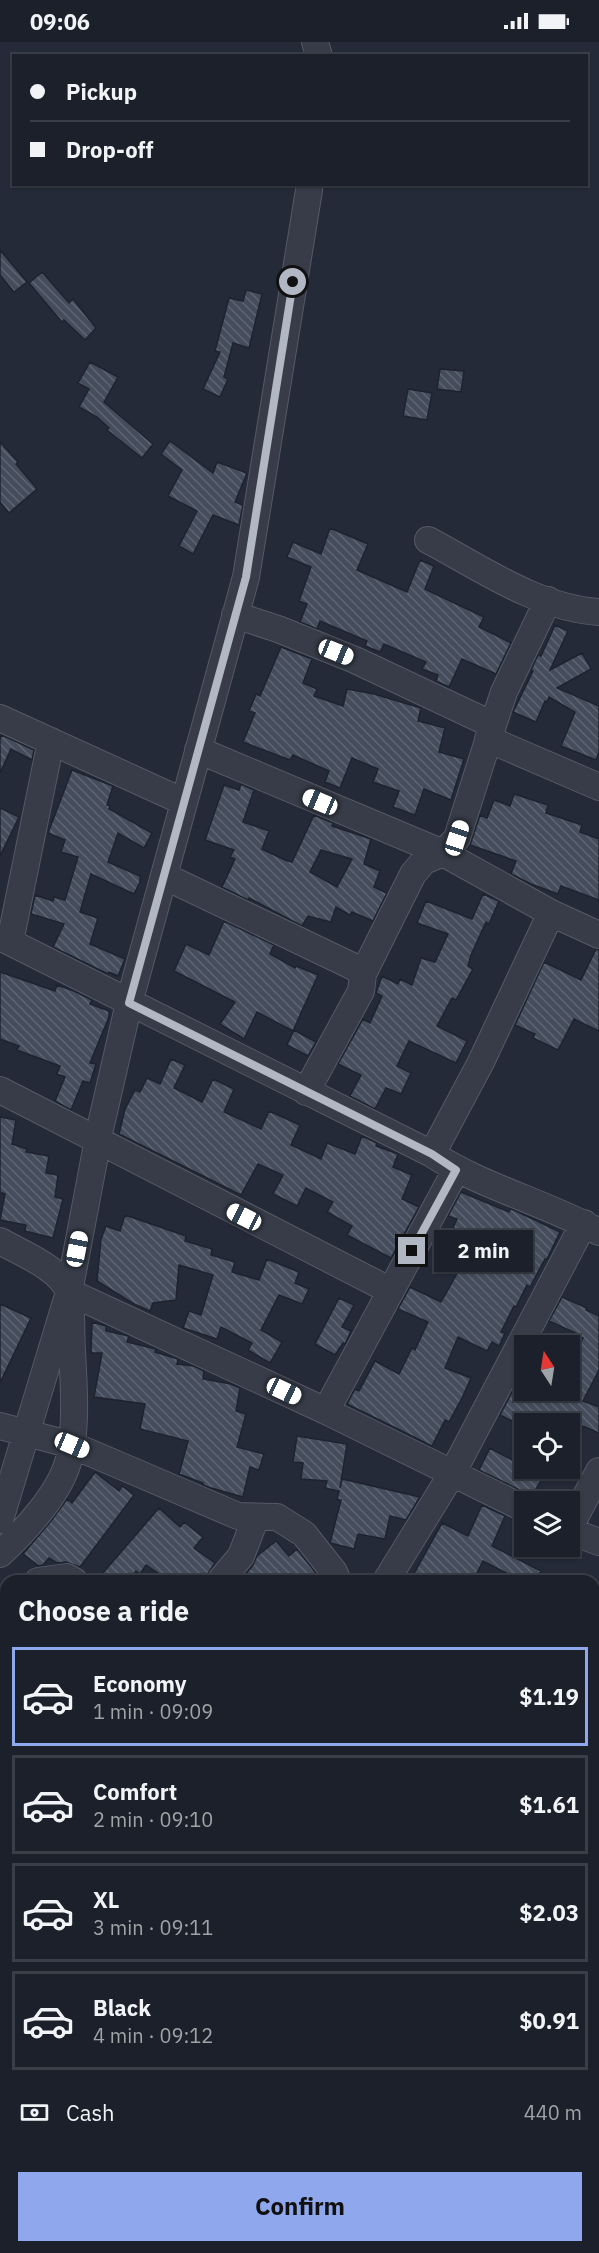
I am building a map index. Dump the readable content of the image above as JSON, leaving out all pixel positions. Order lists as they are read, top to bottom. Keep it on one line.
{"north":"top","page":{"status":"09:06","banner":["Pickup","Drop-off"],"bubble":"2 min","heading":"Choose a ride","list":[{"name":"Economy","note":"1 min · 09:09","value":"$1.19"},{"name":"Comfort","note":"2 min · 09:10","value":"$1.61"},{"name":"XL","note":"3 min · 09:11","value":"$2.03"},{"name":"Black","note":"4 min · 09:12","value":"$0.91"}],"pay":["Cash","440 m"],"buttons":"Confirm"}}
